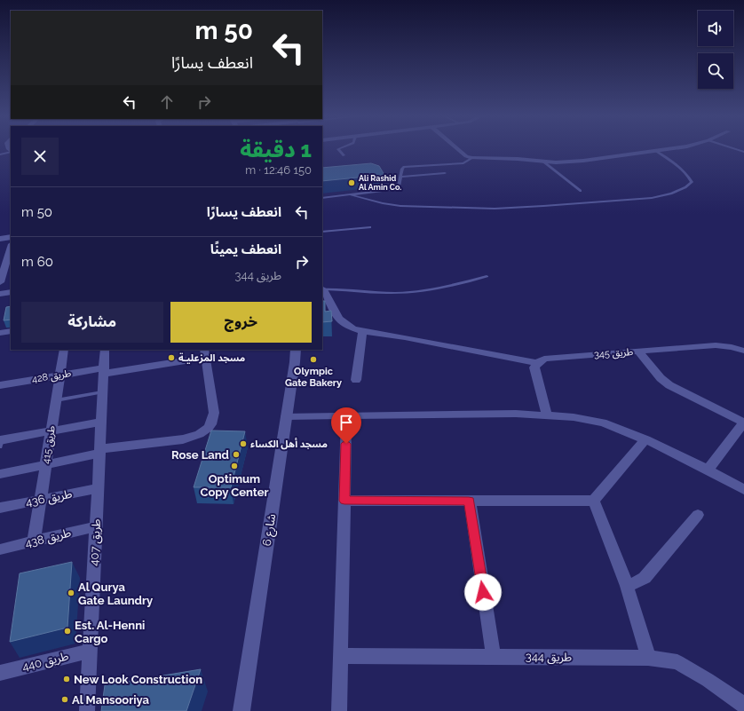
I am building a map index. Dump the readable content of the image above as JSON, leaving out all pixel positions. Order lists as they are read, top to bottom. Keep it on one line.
{"streets":{"street":["طريق 345","طريق 428","طريق 415","طريق 436","شارع 6","طريق 438","طريق 407","طريق 344","طريق 440"]},"crossings":[["طريق 428","طريق 415"],["طريق 428","طريق 407"],["طريق 415","طريق 436"],["طريق 415","طريق 438"],["طريق 436","طريق 407"],["طريق 438","طريق 407"],["طريق 407","طريق 440"]],"places":["Ali Rashid Al Amin Co.","مسجد المزعليـة","Olympic Gate Bakery","مسجد أهل الكساء","Rose Land","Optimum Copy Center","Al Qurya Gate Laundry","Est. Al-Henni Cargo","New Look Construction","Al Mansooriya"],"page":{"turn":["50 m","انعطف يسارًا"],"heading":["1 دقيقة","150 m · 12:46"],"list":[{"name":"انعطف يسارًا","value":"50 m"},{"name":"انعطف يمينًا","note":"طريق 344","value":"60 m"}],"buttons":["خروج","مشاركة"]}}
